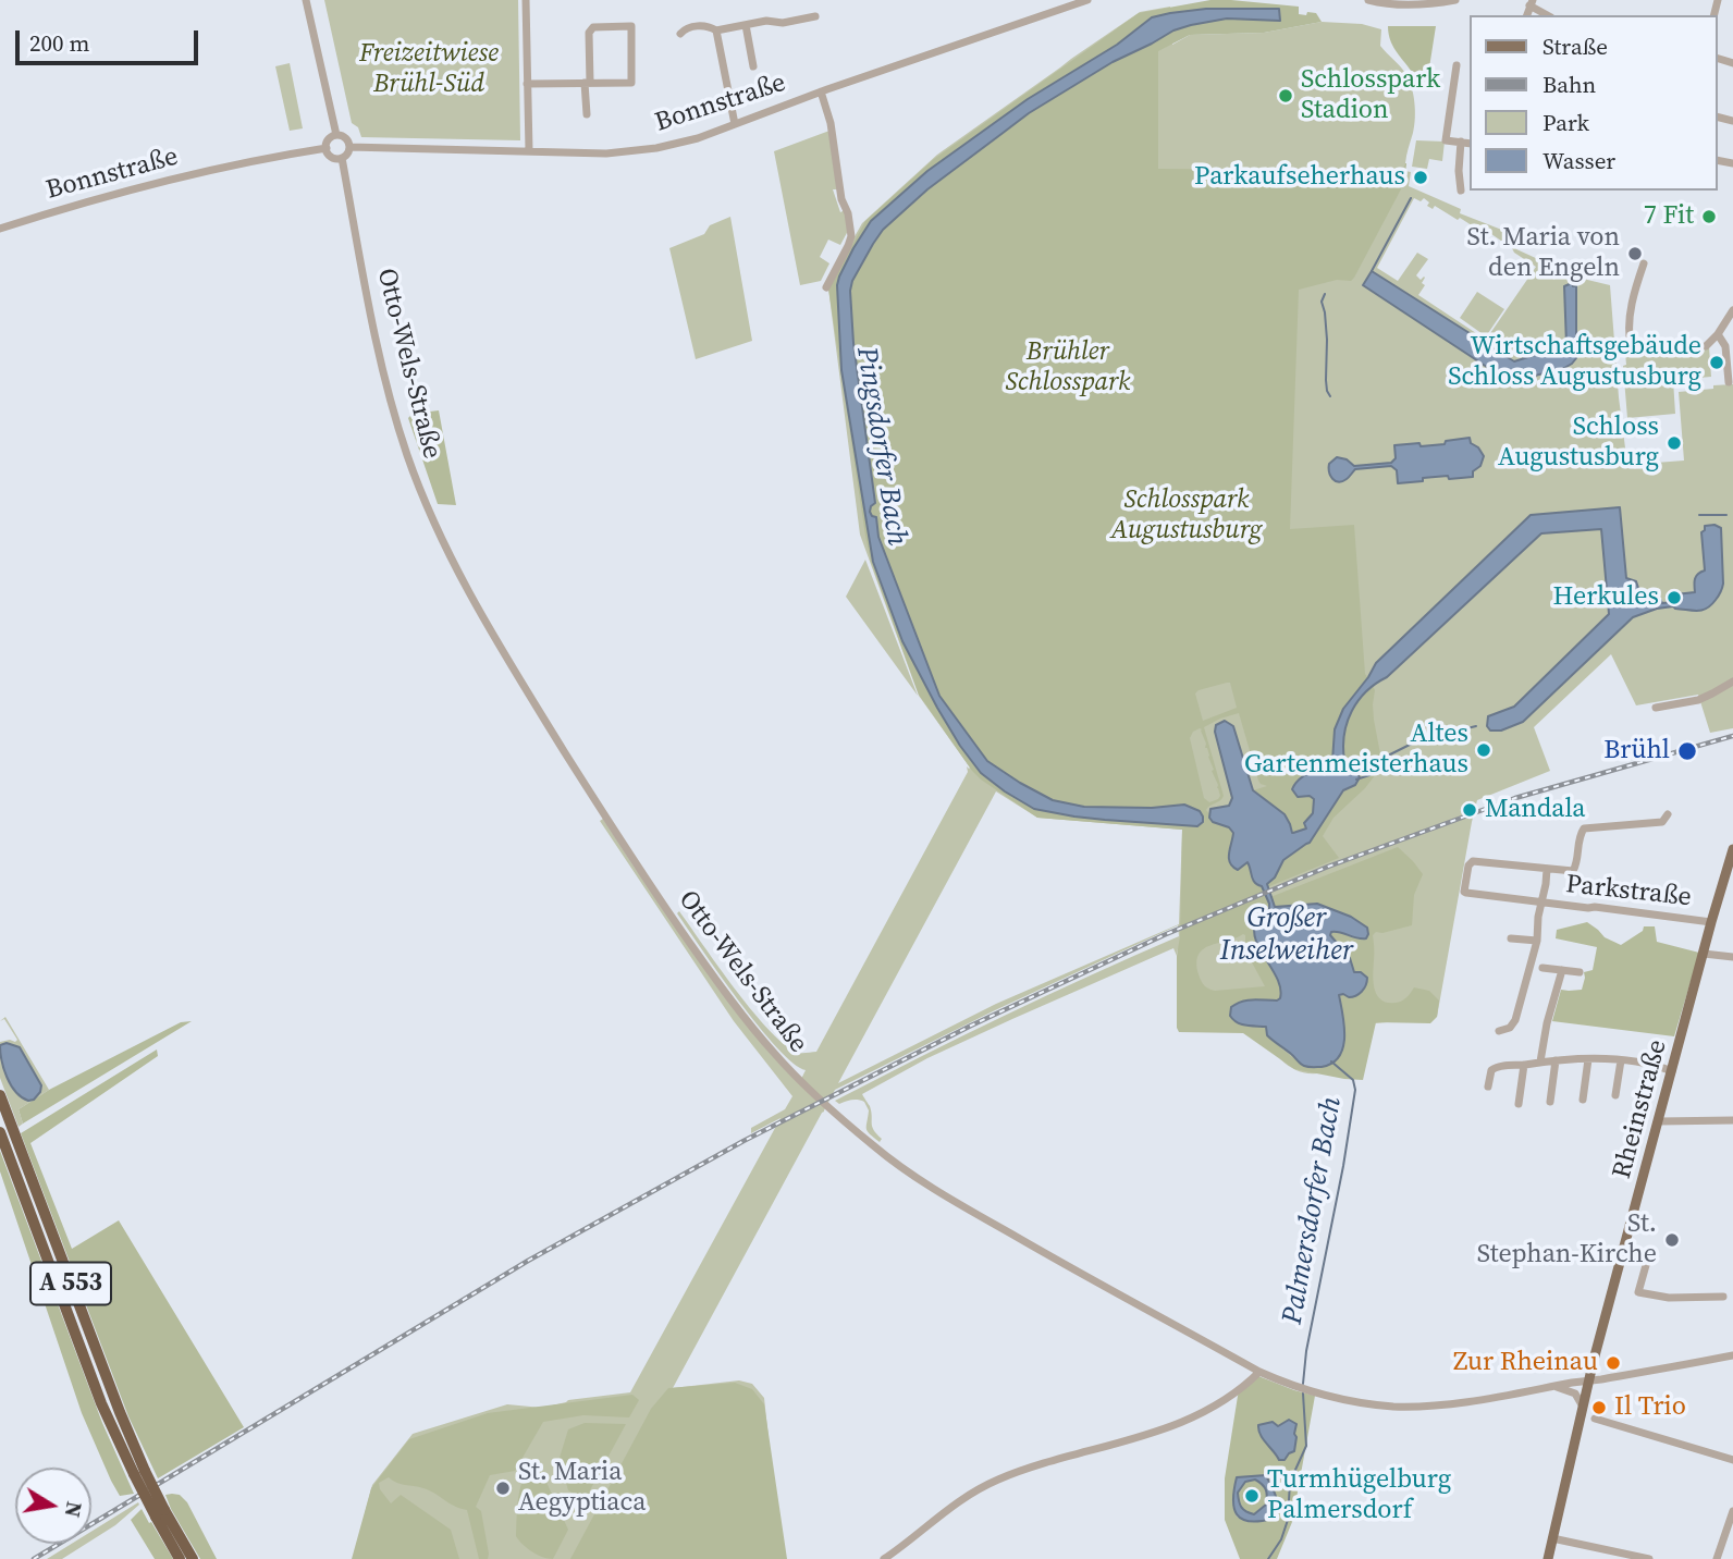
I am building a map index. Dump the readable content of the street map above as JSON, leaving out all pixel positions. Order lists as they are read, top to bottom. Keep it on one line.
{"streets":{"highway":["A 553"],"main road":["Rheinstraße"],"street":["Bonnstraße","Otto-Wels-Straße","Parkstraße"]},"crossings":[["Bonnstraße","Otto-Wels-Straße"],["Otto-Wels-Straße","Rheinstraße"],["Parkstraße","Rheinstraße"]],"water":["Pingsdorfer Bach","Großer Inselweiher","Palmersdorfer Bach"],"parks":["Freizeitwiese Brühl-Süd","Brühler Schlosspark","Schlosspark Augustusburg"],"places":["Schlosspark Stadion","Parkaufseherhaus","7 Fit","St. Maria von den Engeln","Wirtschaftsgebäude Schloss Augustusburg","Schloss Augustusburg","Herkules","Altes Gartenmeisterhaus","Brühl","Mandala","St. Stephan-Kirche","Zur Rheinau","Il Trio","St. Maria Aegyptiaca","Turmhügelburg Palmersdorf"],"legend":["Straße","Bahn","Park","Wasser"],"scale_bar":"200 m","north":"right"}
